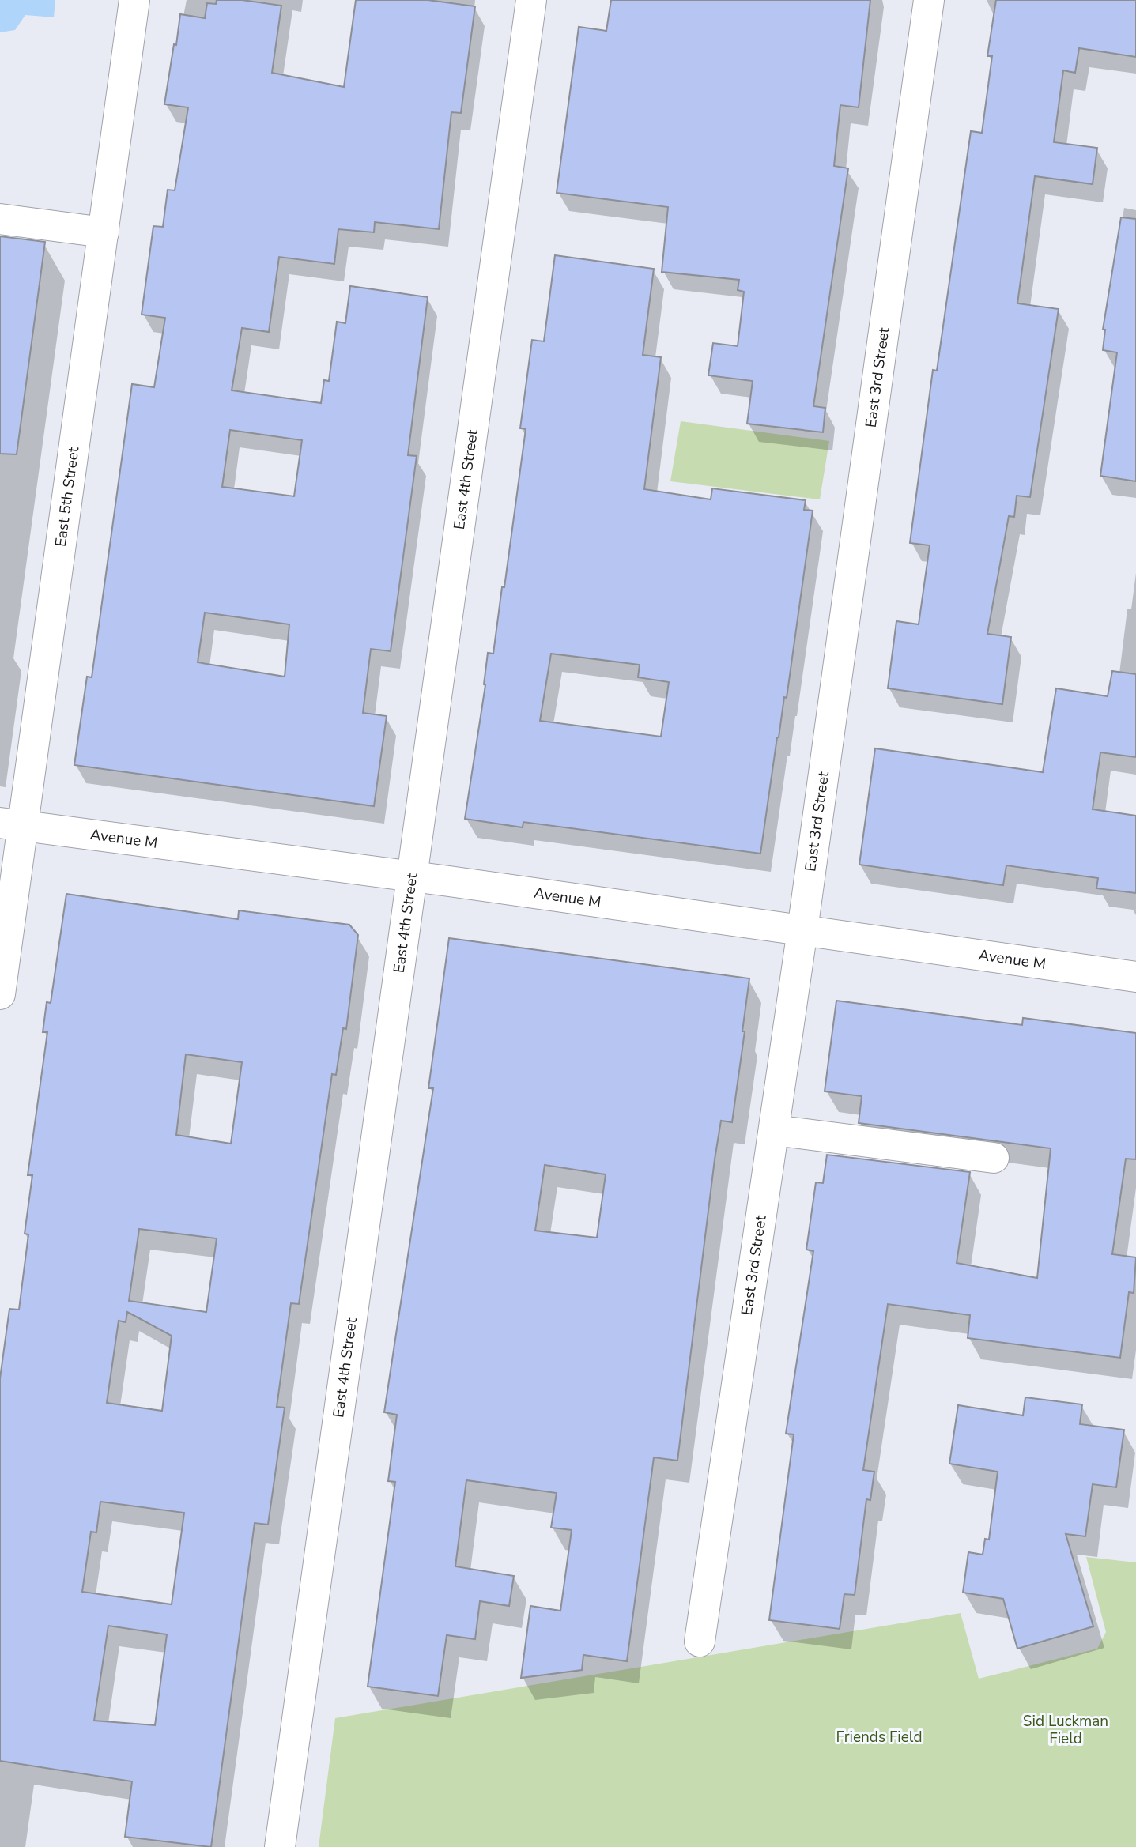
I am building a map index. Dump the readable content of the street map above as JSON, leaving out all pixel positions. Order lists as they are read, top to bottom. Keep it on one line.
{"streets":{"street":["East 3rd Street","East 4th Street","East 5th Street","Avenue M"]},"crossings":[["East 3rd Street","Avenue M"],["East 4th Street","Avenue M"],["East 5th Street","Avenue M"]],"parks":["Sid Luckman Field","Friends Field"]}
